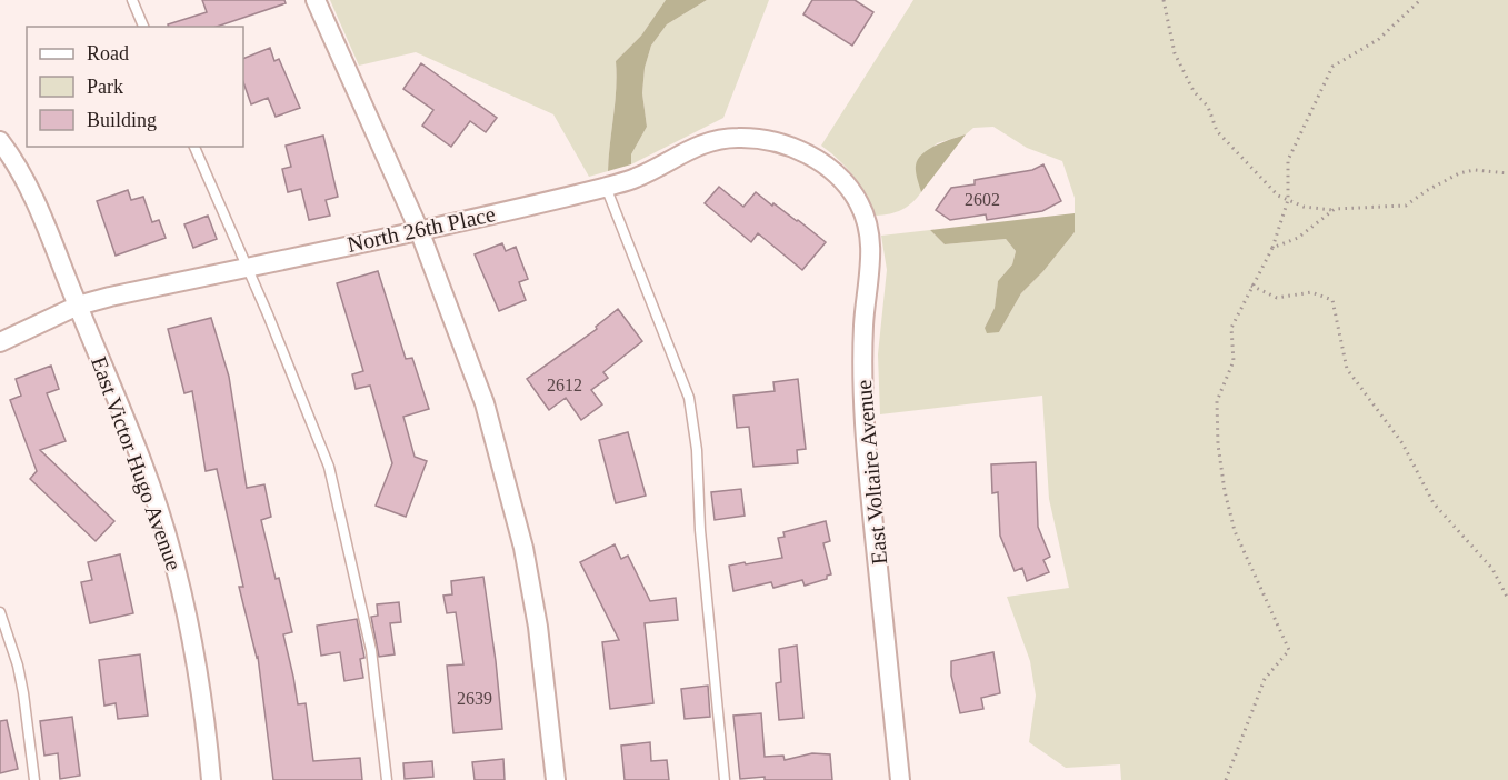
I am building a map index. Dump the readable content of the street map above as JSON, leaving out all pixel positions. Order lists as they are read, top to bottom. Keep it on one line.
{"streets":{"street":["North 26th Place","East Victor Hugo Avenue","East Voltaire Avenue"]},"crossings":[["North 26th Place","East Victor Hugo Avenue"],["North 26th Place","East Voltaire Avenue"]],"house_numbers":["2602","2612","2639"],"legend":["Road","Park","Building"]}
